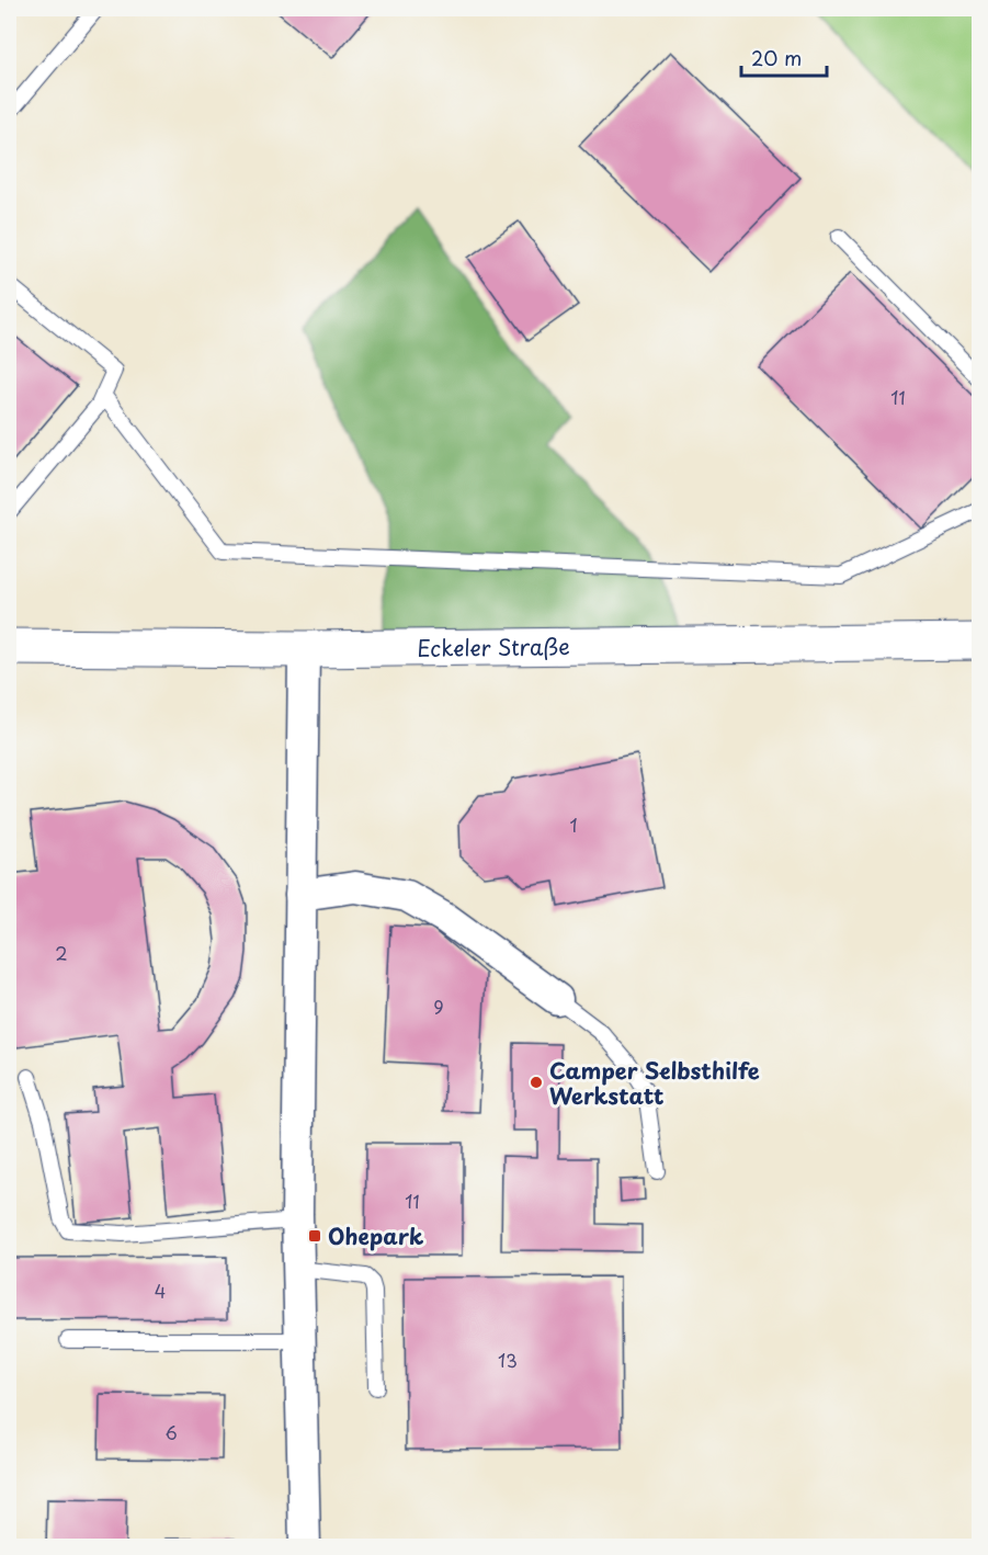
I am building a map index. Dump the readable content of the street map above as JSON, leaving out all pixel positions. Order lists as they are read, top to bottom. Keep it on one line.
{"streets":{"street":["Eckeler Straße"]},"places":{"other":["Camper Selbsthilfe Werkstatt"],"transit":["Ohepark"]},"house_numbers":["11","1","2","9","11","4","13","6"],"scale_bar":"20 m"}
